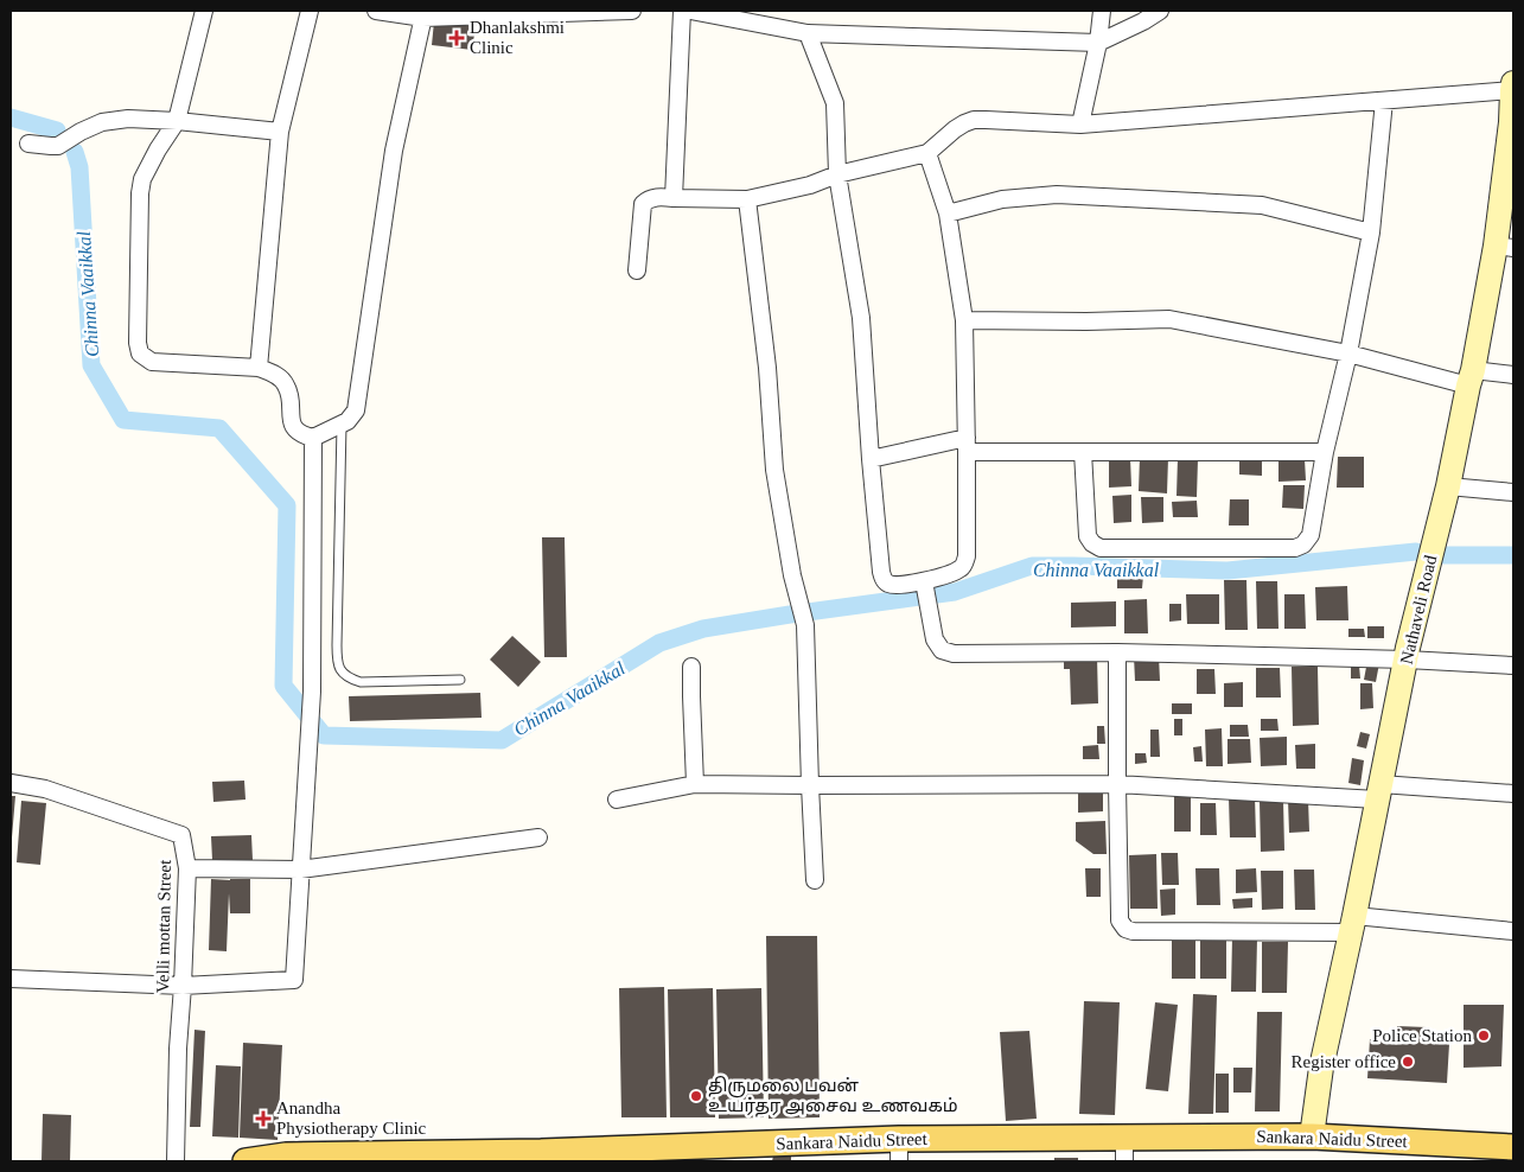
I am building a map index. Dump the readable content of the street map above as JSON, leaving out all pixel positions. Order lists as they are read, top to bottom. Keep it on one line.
{"streets":{"main road":["Sankara Naidu Street"],"street":["Nathaveli Road","Velli mottan Street"]},"crossings":[["Nathaveli Road","Sankara Naidu Street"]],"water":["Chinna Vaaikkal"],"places":{"health":["Dhanlakshmi Clinic","Anandha Physiotherapy Clinic"],"other":["Police Station","Register office","திருமலை பவன் உயர்தர அசைவ உணவகம்"]}}
